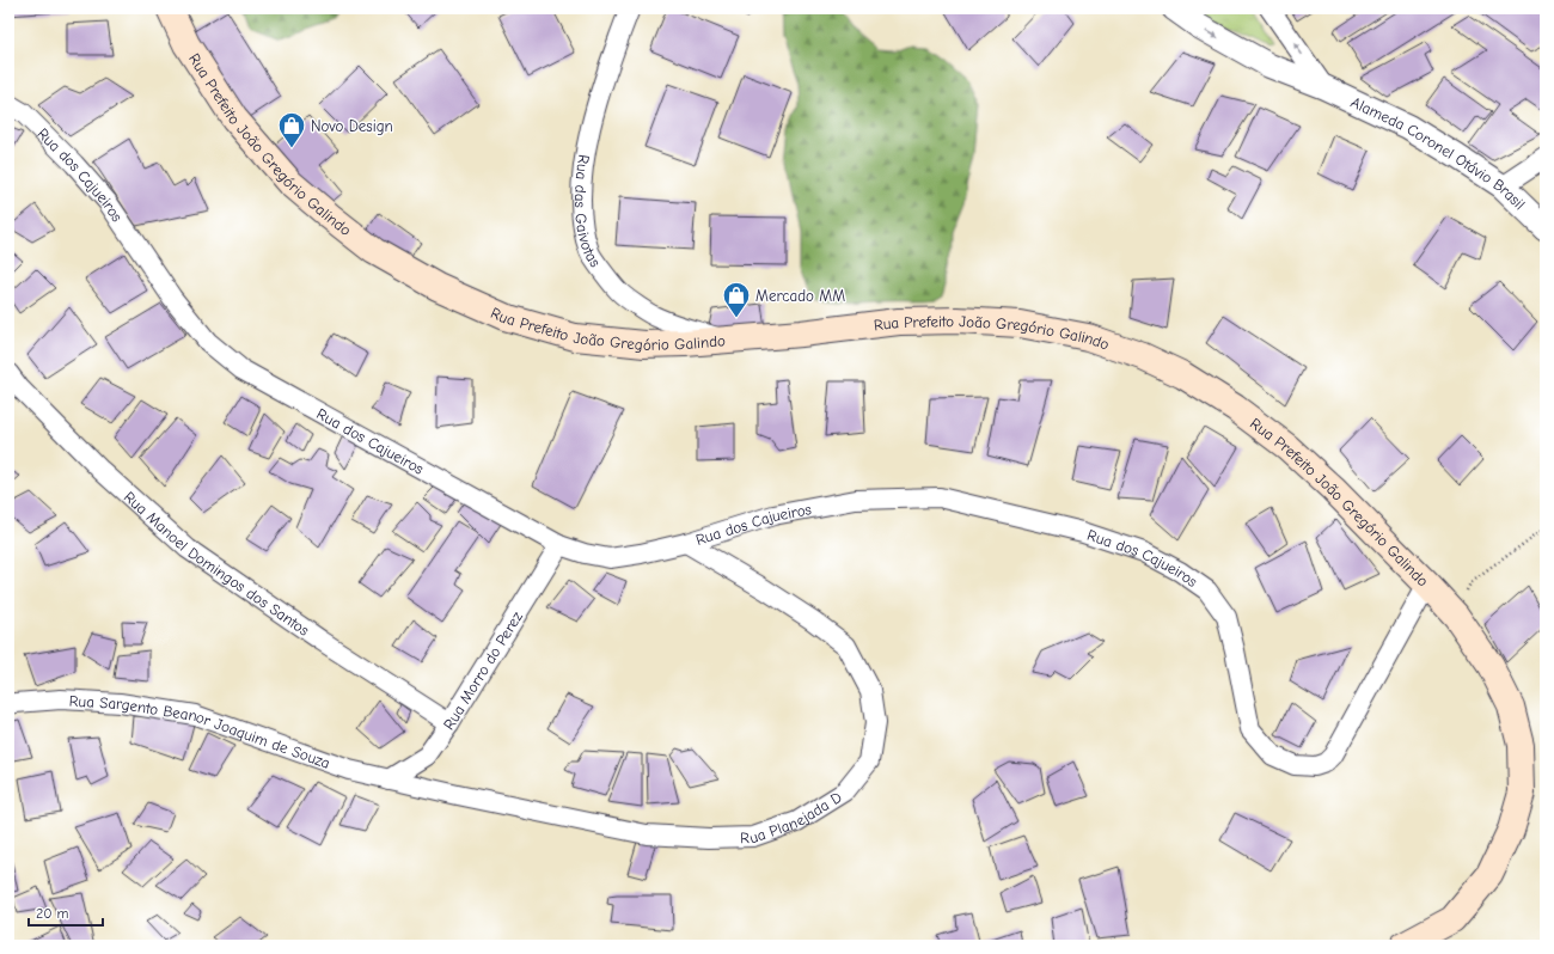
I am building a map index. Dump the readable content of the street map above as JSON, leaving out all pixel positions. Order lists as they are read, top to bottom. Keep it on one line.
{"streets":{"main road":["Rua Prefeito João Gregório Galindo"],"street":["Alameda Coronel Otávio Brasil","Rua dos Cajueiros","Rua das Gaivotas","Rua Manoel Domingos dos Santos","Rua Morro do Perez","Rua Sargento Beanor Joaquim de Souza","Rua Planejada D"]},"crossings":[["Rua Prefeito João Gregório Galindo","Rua dos Cajueiros"],["Rua Prefeito João Gregório Galindo","Rua das Gaivotas"],["Rua dos Cajueiros","Rua Morro do Perez"],["Rua dos Cajueiros","Rua Planejada D"],["Rua Manoel Domingos dos Santos","Rua Morro do Perez"],["Rua Morro do Perez","Rua Sargento Beanor Joaquim de Souza"],["Rua Morro do Perez","Rua Planejada D"],["Rua Sargento Beanor Joaquim de Souza","Rua Planejada D"]],"places":{"shop":["Novo Design","Mercado MM"]},"scale_bar":"20 m"}
